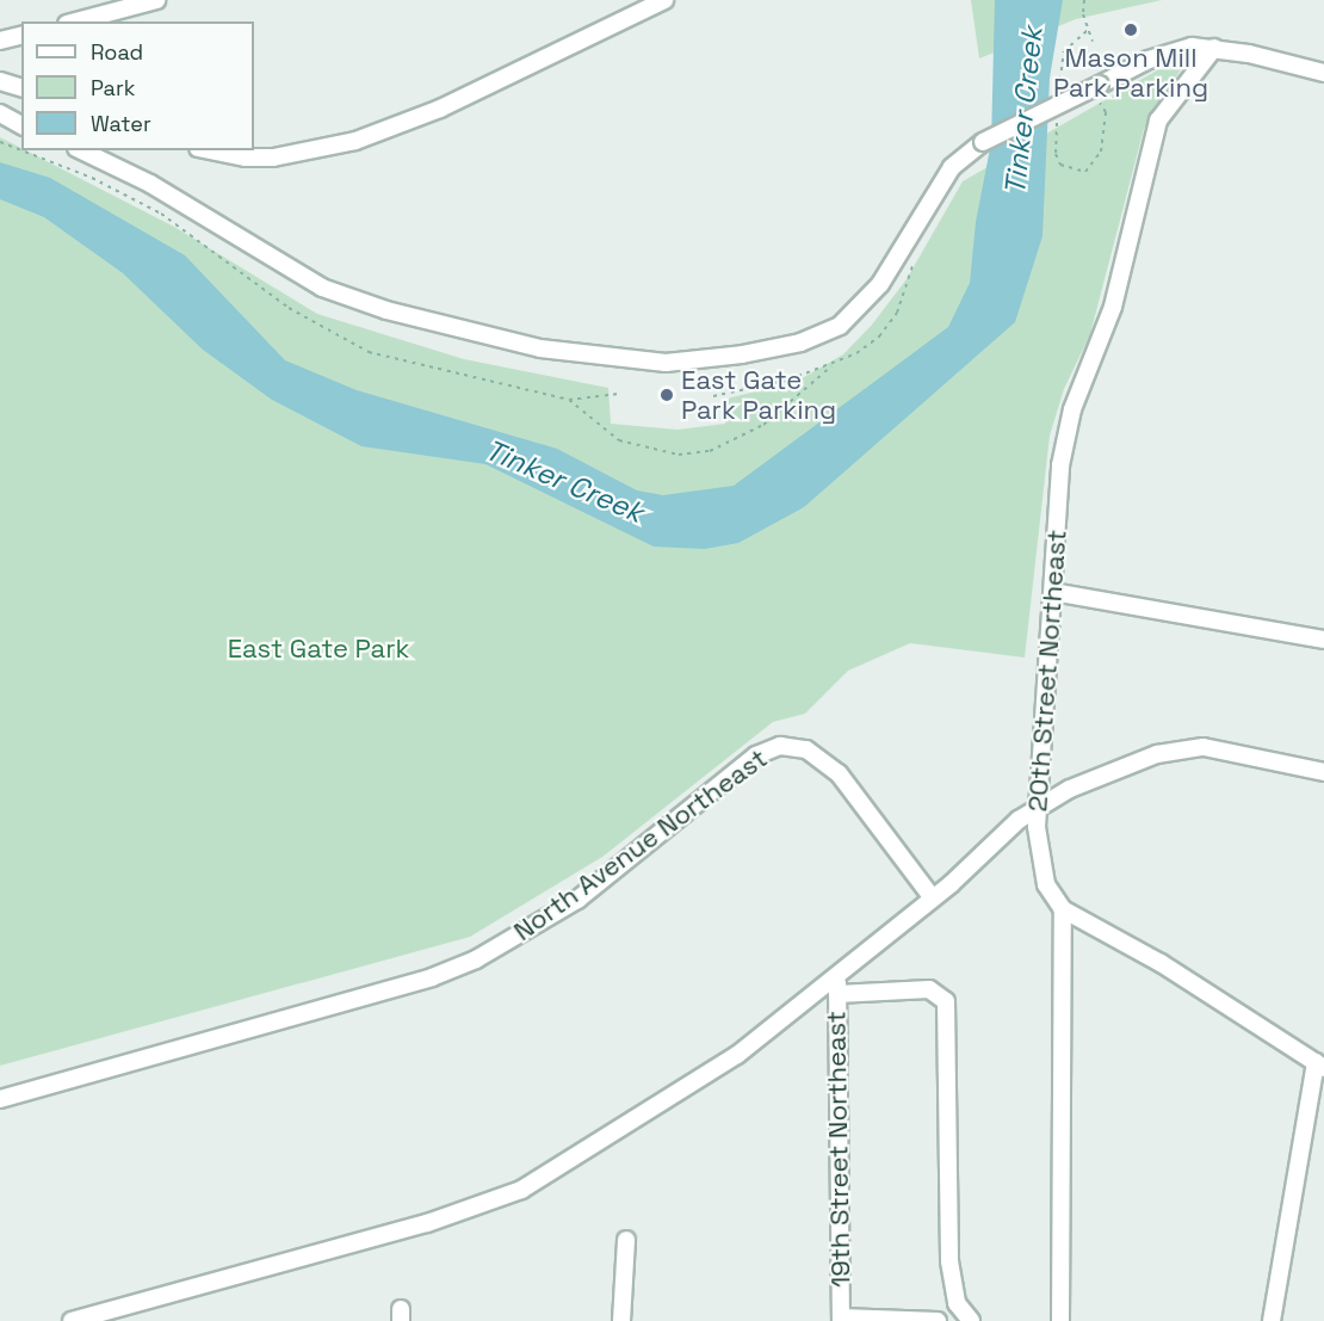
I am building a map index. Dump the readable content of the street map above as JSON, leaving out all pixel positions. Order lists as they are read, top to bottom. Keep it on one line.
{"streets":{"street":["20th Street Northeast","North Avenue Northeast","19th Street Northeast"]},"water":["Tinker Creek"],"parks":["East Gate Park"],"places":["Mason Mill Park Parking","East Gate Park Parking"],"legend":["Road","Park","Water"]}
